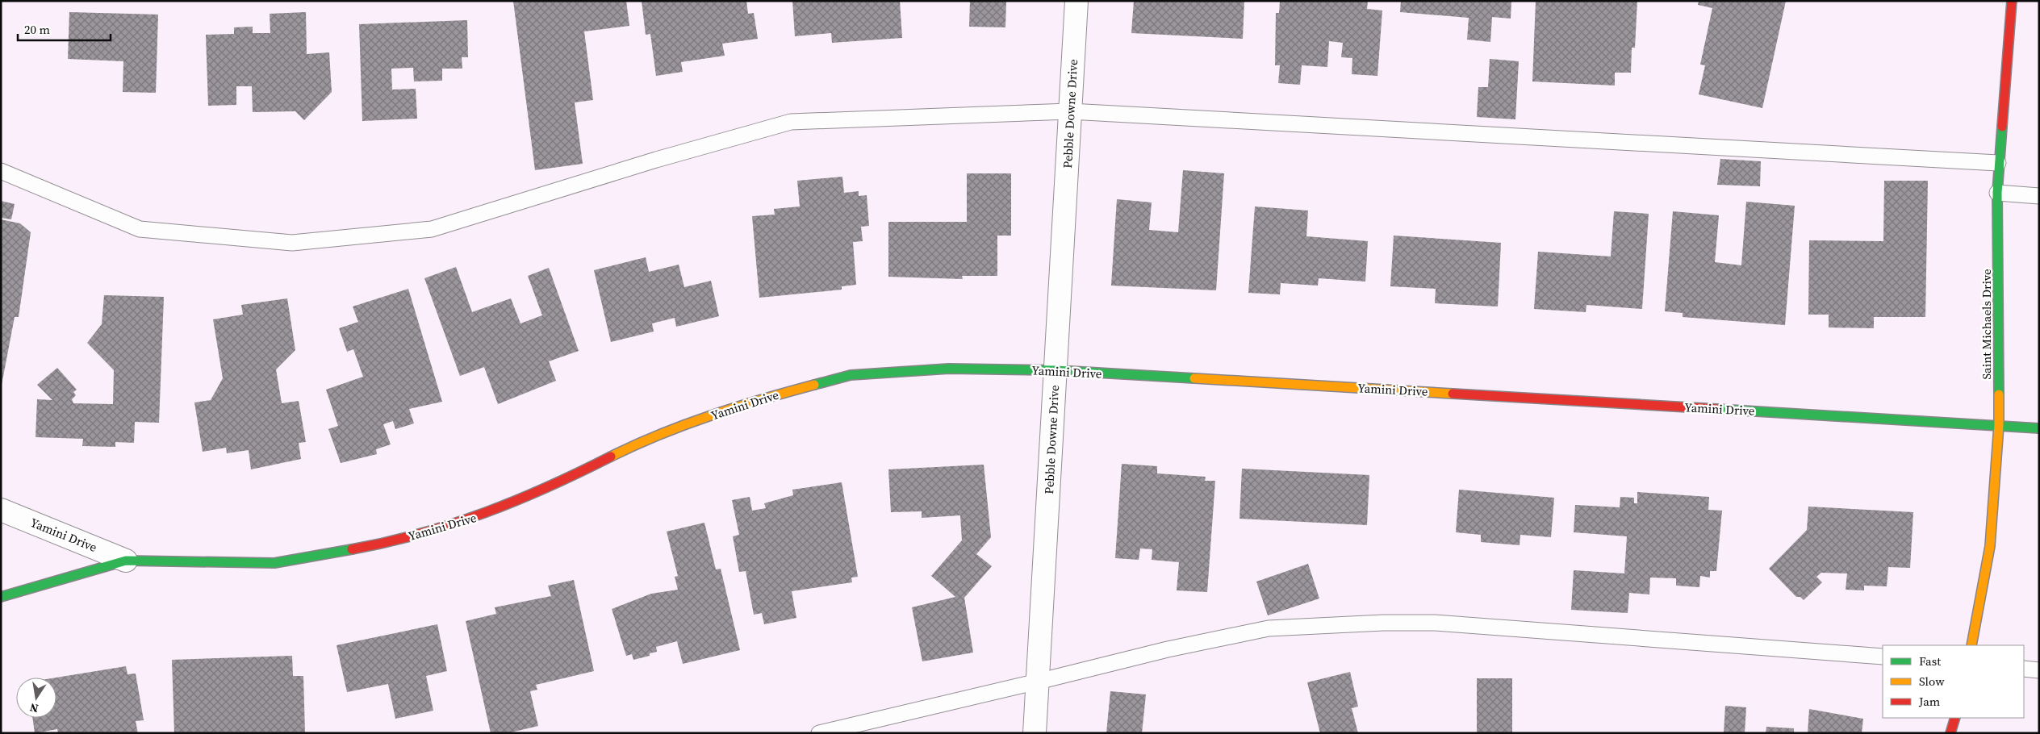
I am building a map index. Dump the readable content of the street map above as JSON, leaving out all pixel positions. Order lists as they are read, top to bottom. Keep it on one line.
{"streets":{"street":["Pebble Downe Drive","Saint Michaels Drive","Yamini Drive"]},"crossings":[["Pebble Downe Drive","Yamini Drive"],["Saint Michaels Drive","Yamini Drive"]],"legend":["Fast","Slow","Jam"],"scale_bar":"20 m","north":"bottom"}
